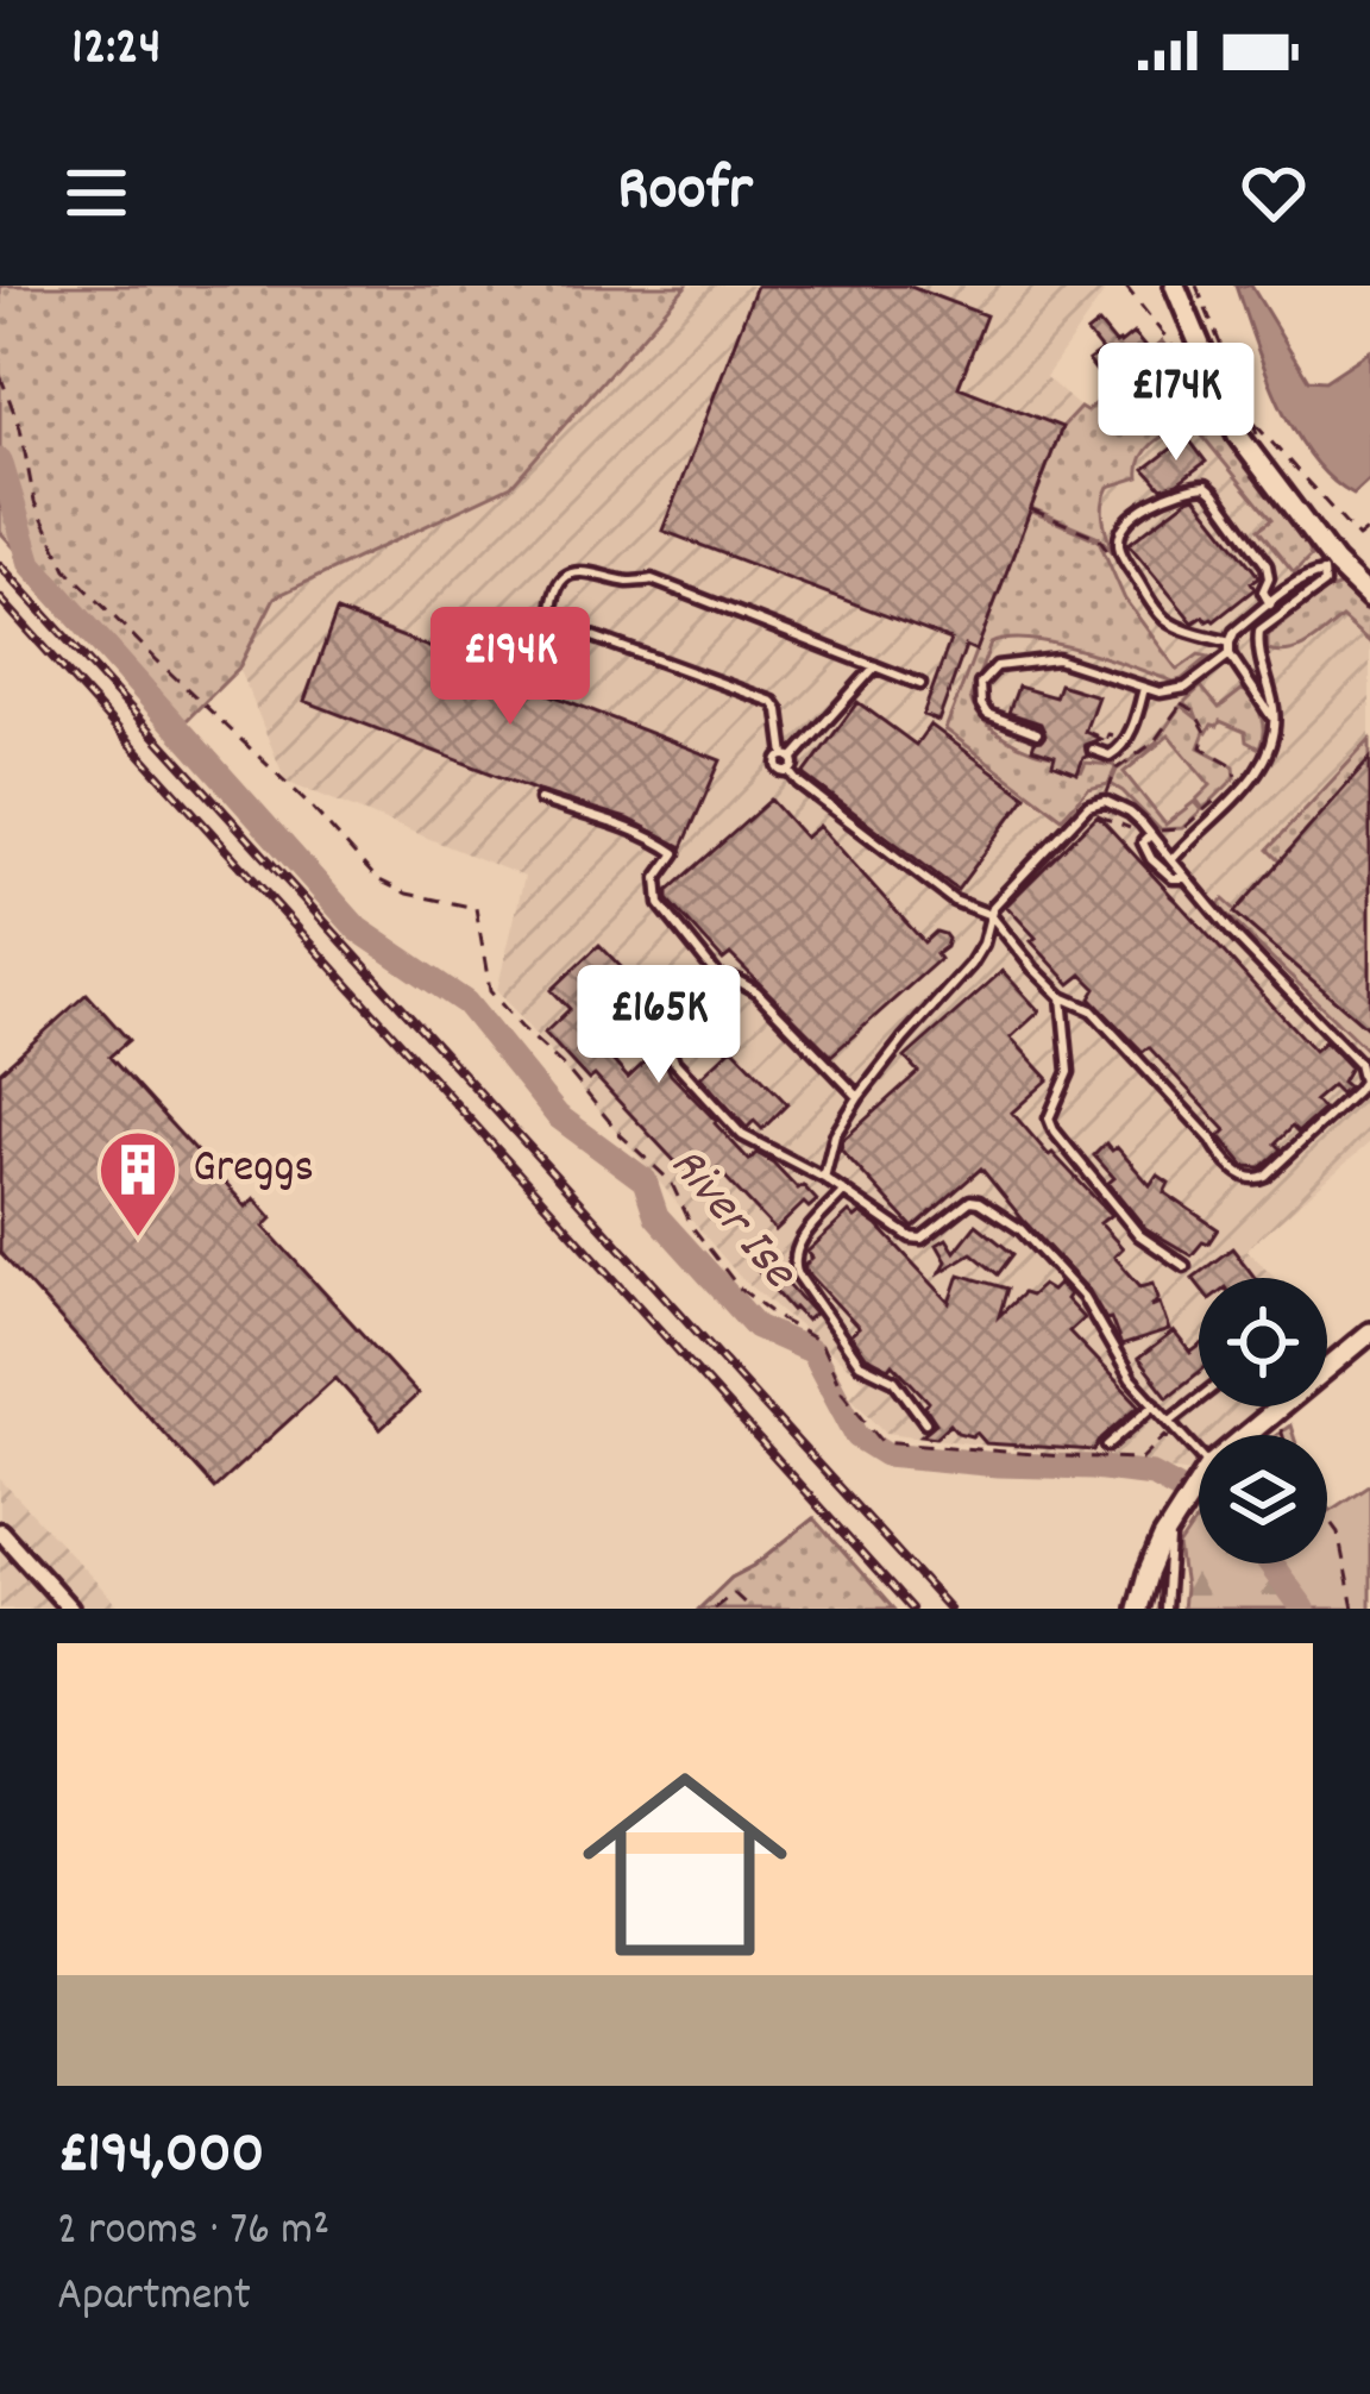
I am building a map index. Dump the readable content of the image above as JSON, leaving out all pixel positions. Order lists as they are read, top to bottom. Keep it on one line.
{"water":["River Ise"],"places":{"building":["Greggs"]},"page":{"status":"12:24","header":"Roofr","price":["£174K","£194K","£165K"],"list":[{"name":"£194,000","note":"2 rooms · 76 m² · Apartment"}]}}
